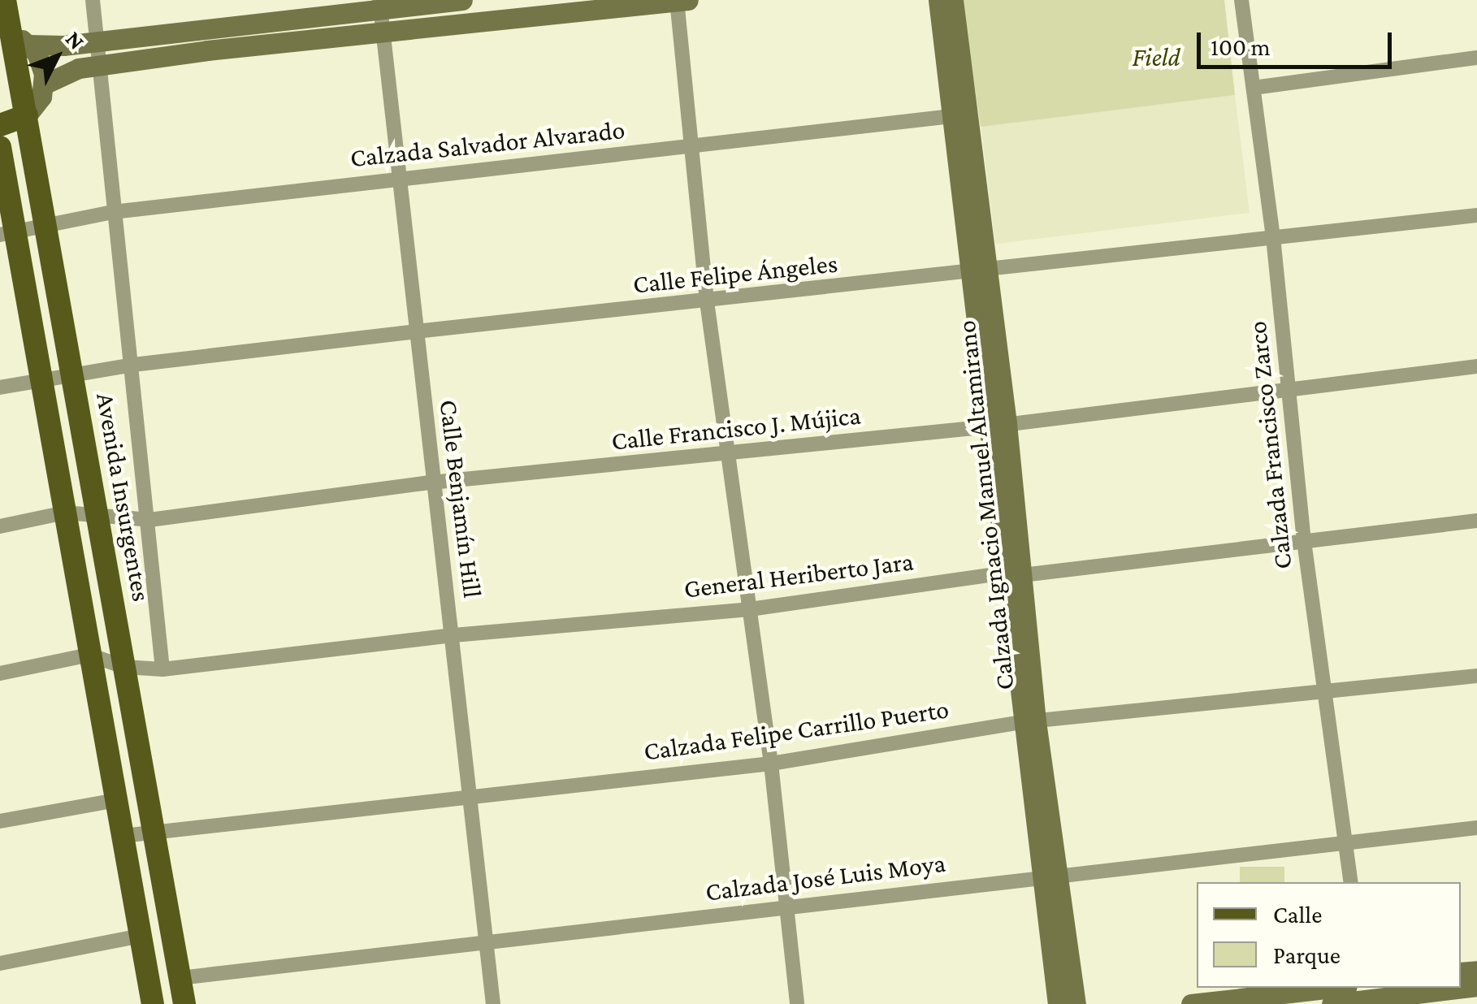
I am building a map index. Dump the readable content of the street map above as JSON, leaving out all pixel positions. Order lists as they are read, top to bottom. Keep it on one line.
{"streets":{"main road":["Avenida Insurgentes"],"street":["Calzada Salvador Alvarado","Calle Felipe Ángeles","Calle Francisco J. Mújica","Calzada Francisco Zarco","Calle Benjamín Hill","Calzada Ignacio Manuel Altamirano","General Heriberto Jara","Calzada Felipe Carrillo Puerto","Calzada José Luis Moya"]},"crossings":[["Calzada Salvador Alvarado","Avenida Insurgentes"],["Calzada Salvador Alvarado","Calle Benjamín Hill"],["Calzada Salvador Alvarado","Calzada Ignacio Manuel Altamirano"],["Calle Felipe Ángeles","Calzada Francisco Zarco"],["Calle Felipe Ángeles","Avenida Insurgentes"],["Calle Felipe Ángeles","Calle Benjamín Hill"],["Calle Felipe Ángeles","Calzada Ignacio Manuel Altamirano"],["Calle Francisco J. Mújica","Calzada Francisco Zarco"],["Calle Francisco J. Mújica","Avenida Insurgentes"],["Calle Francisco J. Mújica","Calle Benjamín Hill"],["Calle Francisco J. Mújica","Calzada Ignacio Manuel Altamirano"],["Calzada Francisco Zarco","General Heriberto Jara"],["Calzada Francisco Zarco","Calzada Felipe Carrillo Puerto"],["Calzada Francisco Zarco","Calzada José Luis Moya"],["Avenida Insurgentes","General Heriberto Jara"],["Avenida Insurgentes","Calzada Felipe Carrillo Puerto"],["Avenida Insurgentes","Calzada José Luis Moya"],["Calle Benjamín Hill","General Heriberto Jara"],["Calle Benjamín Hill","Calzada Felipe Carrillo Puerto"],["Calle Benjamín Hill","Calzada José Luis Moya"],["Calzada Ignacio Manuel Altamirano","General Heriberto Jara"],["Calzada Ignacio Manuel Altamirano","Calzada Felipe Carrillo Puerto"],["Calzada Ignacio Manuel Altamirano","Calzada José Luis Moya"]],"parks":["Field"],"legend":["Calle","Parque"],"scale_bar":"100 m","north":"top right"}
